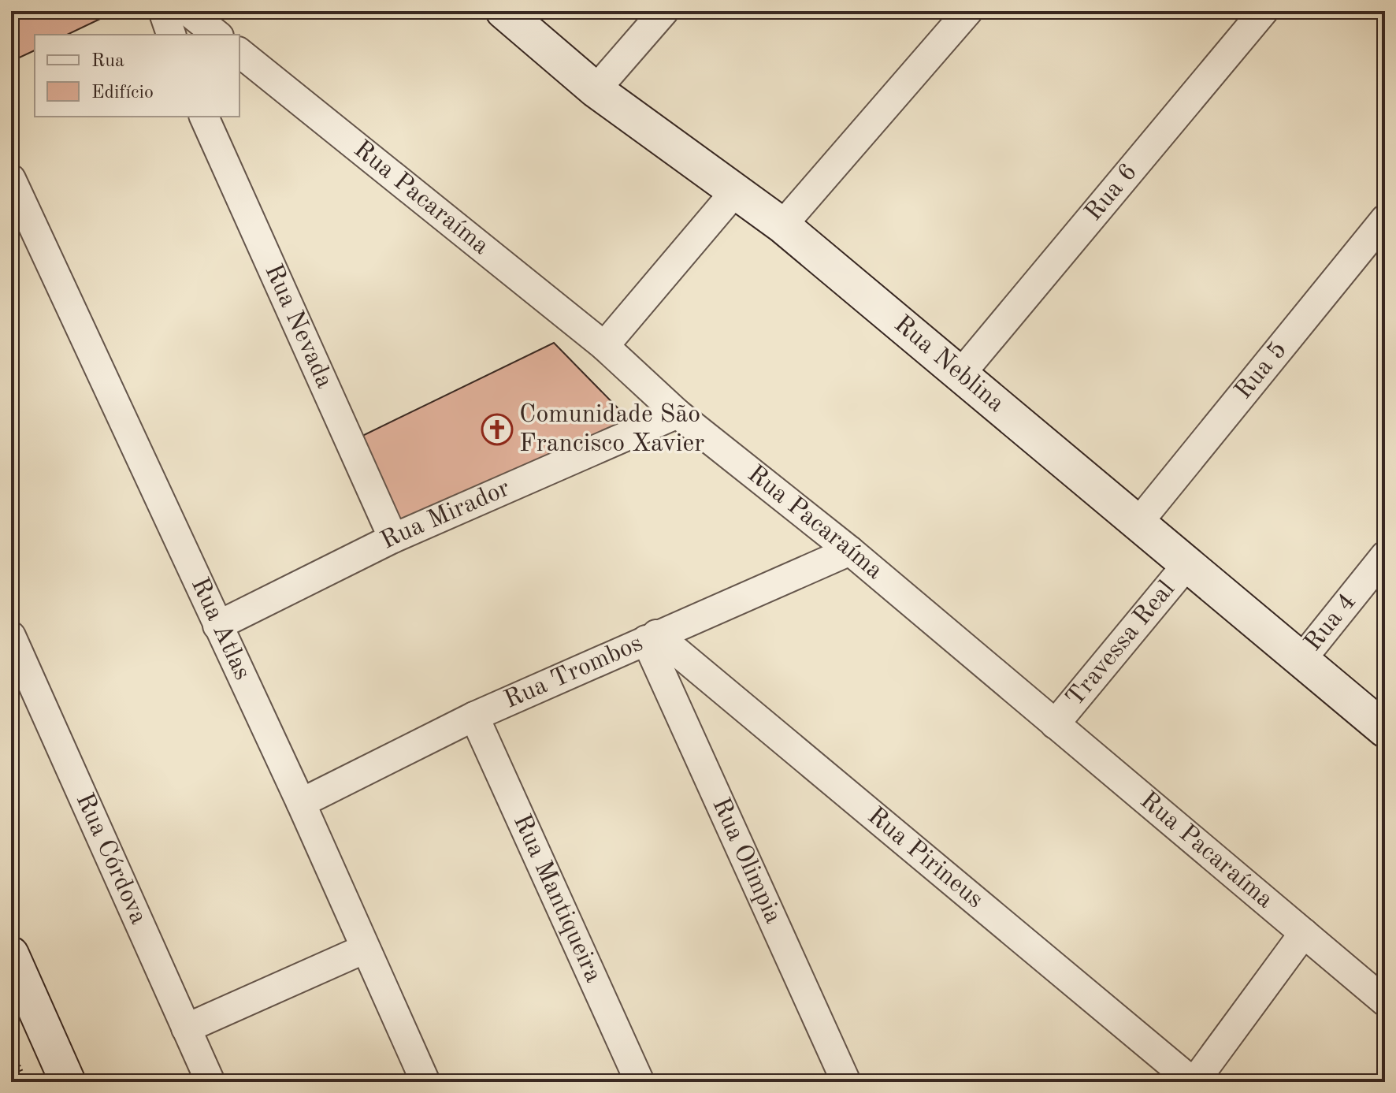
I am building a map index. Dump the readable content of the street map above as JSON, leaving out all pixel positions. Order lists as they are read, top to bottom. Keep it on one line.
{"streets":{"street":["Rua 6","Rua Pacaraíma","Rua Nevada","Rua Neblina","Rua 5","Rua Mirador","Rua 4","Rua Atlas","Travessa Real","Rua Trombos","Rua Pirineus","Rua Córdova","Rua Olimpia","Rua Mantiqueira"]},"crossings":[["Rua 6","Rua Neblina"],["Rua Pacaraíma","Rua Mirador"],["Rua Pacaraíma","Travessa Real"],["Rua Pacaraíma","Rua Trombos"],["Rua Nevada","Rua Mirador"],["Rua Neblina","Rua 5"],["Rua Neblina","Rua 4"],["Rua Neblina","Travessa Real"],["Rua Mirador","Rua Atlas"],["Rua Atlas","Rua Trombos"],["Rua Trombos","Rua Pirineus"],["Rua Trombos","Rua Olimpia"],["Rua Trombos","Rua Mantiqueira"],["Rua Pirineus","Rua Olimpia"]],"places":{"church":["Comunidade São Francisco Xavier"]},"legend":["Rua","Edifício"]}
